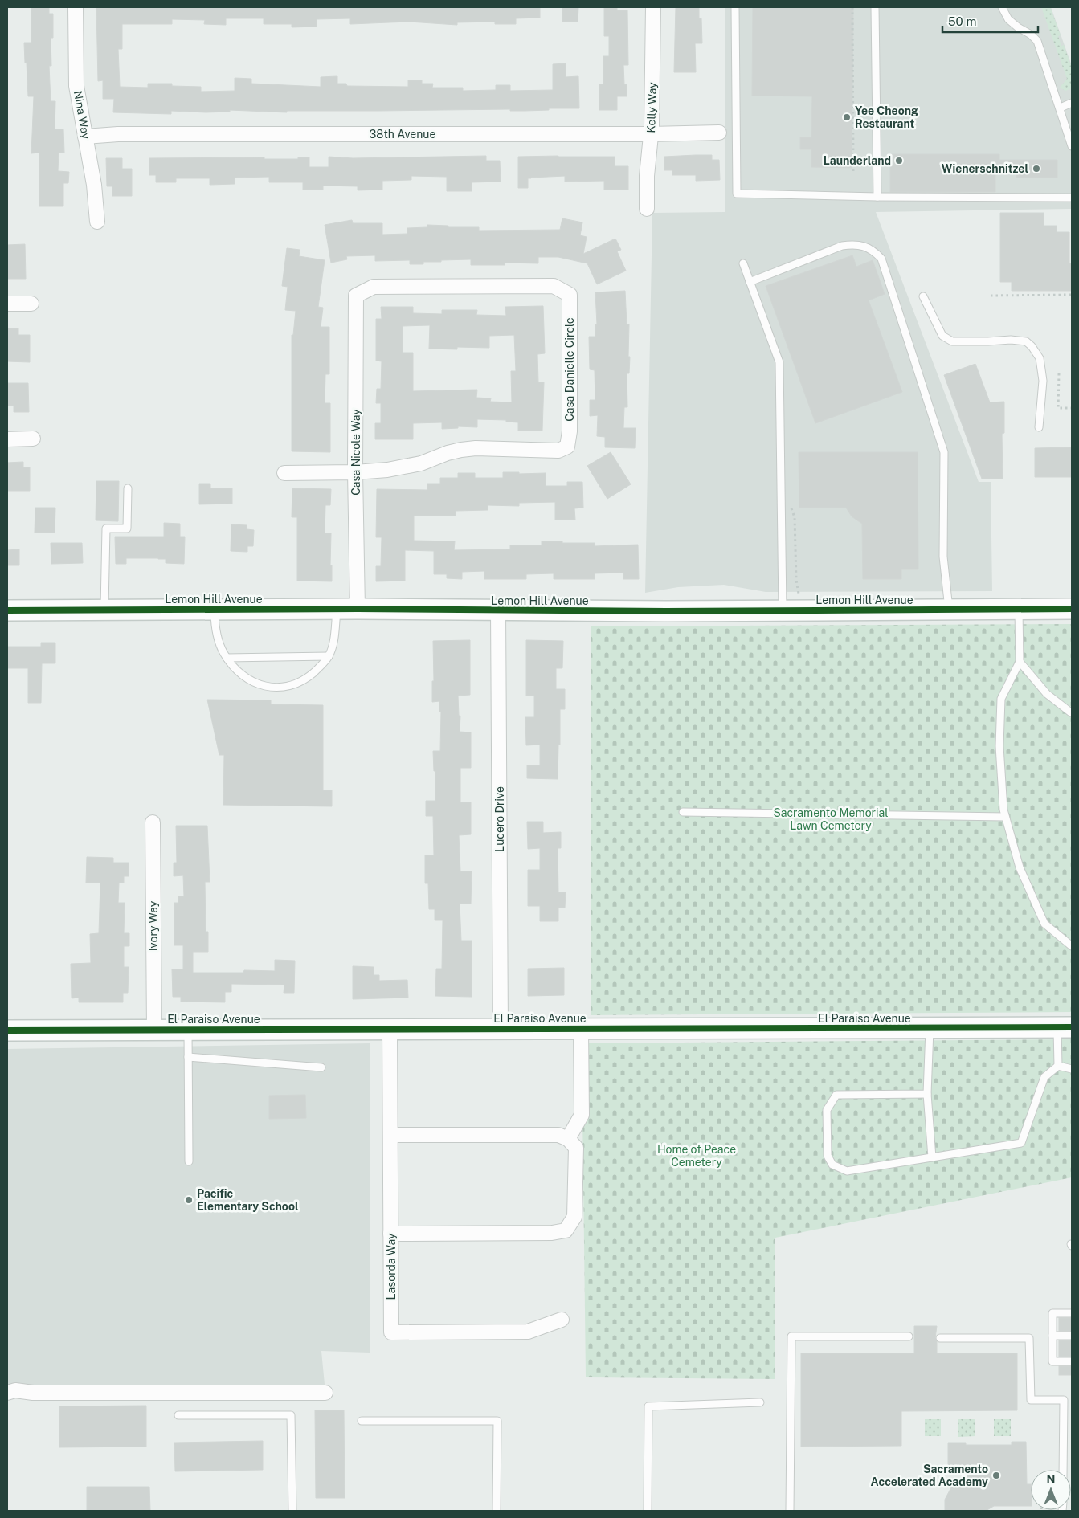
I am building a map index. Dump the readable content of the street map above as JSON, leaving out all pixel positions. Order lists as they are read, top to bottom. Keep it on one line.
{"streets":{"street":["Kelly Way","Nina Way","38th Avenue","Casa Danielle Circle","Casa Nicole Way","Lemon Hill Avenue","Lucero Drive","Ivory Way","El Paraiso Avenue","Lasorda Way"]},"crossings":[["Kelly Way","38th Avenue"],["Nina Way","38th Avenue"],["Casa Danielle Circle","Casa Nicole Way"],["Casa Nicole Way","Lemon Hill Avenue"],["Lemon Hill Avenue","Lucero Drive"],["Lucero Drive","El Paraiso Avenue"],["Ivory Way","El Paraiso Avenue"],["El Paraiso Avenue","Lasorda Way"]],"parks":["Sacramento Memorial Lawn Cemetery","Home of Peace Cemetery"],"places":["Yee Cheong Restaurant","Launderland","Wienerschnitzel","Pacific Elementary School","Sacramento Accelerated Academy"],"scale_bar":"50 m","north":"top"}
